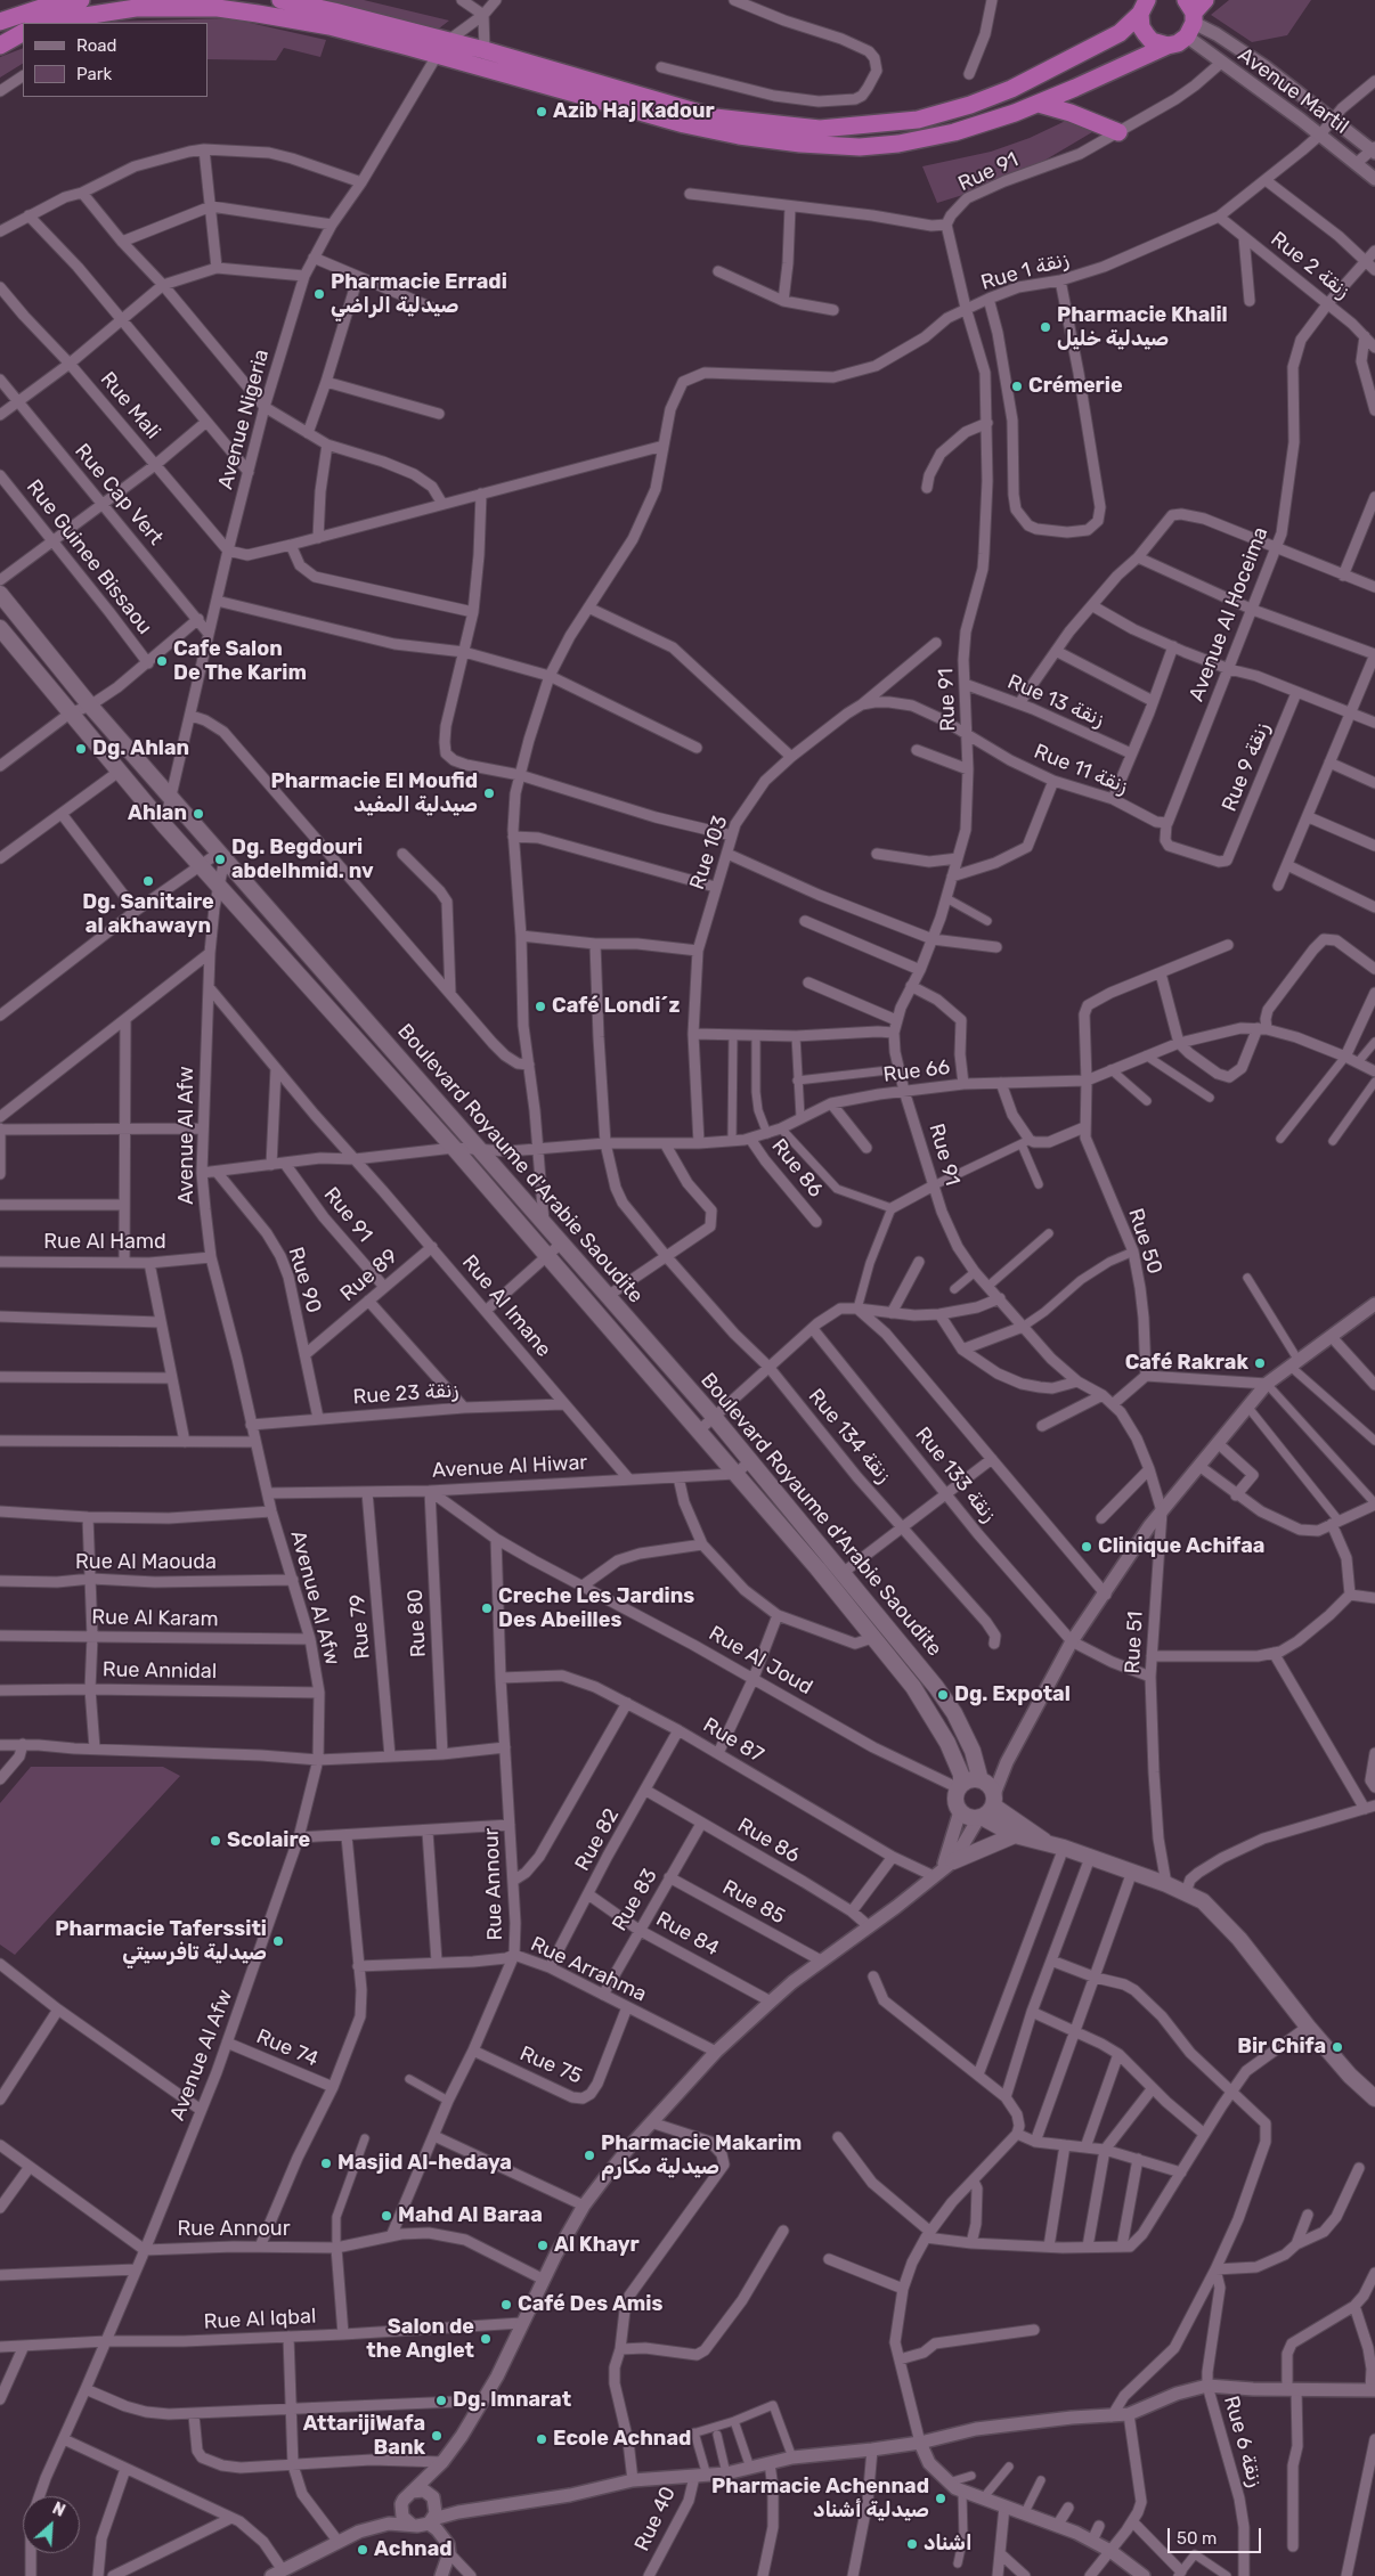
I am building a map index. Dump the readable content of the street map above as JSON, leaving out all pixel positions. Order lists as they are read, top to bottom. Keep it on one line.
{"streets":{"main road":["Boulevard Royaume d'Arabie Saoudite"],"street":["Avenue Martil","Rue 91","Rue 2 زنقة","Rue 1 زنقة","Rue Mali","Avenue Nigeria","Rue Cap Vert","Rue Guinee Bissaou","Avenue Al Hoceima","Rue 13 زنقة","Rue 9 زنقة","Rue 11 زنقة","Rue 103","Rue 66","Avenue Al Afw","Rue 86","Rue 50","Rue Al Hamd","Rue 89","Rue 90","Rue Al Imane","Rue 23 زنقة","Rue 134 زنقة","Avenue Al Hiwar","Rue 133 زنقة","Rue Al Maouda","Rue Al Karam","Rue 80","Rue 79","Rue 51","Rue Al Joud","Rue Annidal","Rue 87","Rue 82","Rue Annour","Rue 83","Rue 85","Rue 84","Rue Arrahma","Rue 74","Rue 75","Rue Al Iqbal","Rue 6 زنقة","Rue 40"]},"crossings":[["Avenue Martil","Rue 91"],["Avenue Martil","Rue 1 زنقة"],["Rue 91","Rue 1 زنقة"],["Rue 91","Rue 13 زنقة"],["Rue 91","Rue 11 زنقة"],["Rue 91","Rue 103"],["Rue 91","Rue 66"],["Rue 91","Rue 89"],["Rue 91","Rue 51"],["Rue 2 زنقة","Rue 1 زنقة"],["Rue 2 زنقة","Avenue Al Hoceima"],["Rue Mali","Avenue Nigeria"],["Avenue Nigeria","Rue Cap Vert"],["Avenue Nigeria","Boulevard Royaume d'Arabie Saoudite"],["Avenue Al Hoceima","Rue 9 زنقة"],["Avenue Al Hoceima","Rue 11 زنقة"],["Rue 9 زنقة","Rue 11 زنقة"],["Rue 11 زنقة","Rue 103"],["Rue 103","Rue 66"],["Rue 66","Boulevard Royaume d'Arabie Saoudite"],["Rue 66","Rue 86"],["Rue 66","Rue 50"],["Rue 66","Rue 134 زنقة"],["Avenue Al Afw","Boulevard Royaume d'Arabie Saoudite"],["Avenue Al Afw","Rue Al Hamd"],["Avenue Al Afw","Rue Al Imane"],["Avenue Al Afw","Rue 23 زنقة"],["Avenue Al Afw","Avenue Al Hiwar"],["Avenue Al Afw","Rue Al Maouda"],["Avenue Al Afw","Rue Al Karam"],["Avenue Al Afw","Rue Annidal"],["Avenue Al Afw","Rue Annour"],["Avenue Al Afw","Rue 74"],["Avenue Al Afw","Rue Al Iqbal"],["Boulevard Royaume d'Arabie Saoudite","Avenue Al Hiwar"],["Boulevard Royaume d'Arabie Saoudite","Rue Al Joud"],["Rue 86","Rue 82"],["Rue 86","Rue 83"],["Rue 89","Rue 90"],["Rue 89","Rue Al Imane"],["Rue 90","Rue 23 زنقة"],["Rue Al Imane","Rue 23 زنقة"],["Rue Al Imane","Avenue Al Hiwar"],["Avenue Al Hiwar","Rue 80"],["Avenue Al Hiwar","Rue 79"],["Avenue Al Hiwar","Rue Al Joud"],["Rue 80","Rue Al Joud"],["Rue Al Joud","Rue Annour"],["Rue 87","Rue 82"],["Rue 87","Rue Annour"],["Rue 82","Rue 84"],["Rue 82","Rue Arrahma"],["Rue Annour","Rue Arrahma"],["Rue Annour","Rue 75"],["Rue 83","Rue 85"],["Rue 83","Rue 84"],["Rue 83","Rue Arrahma"],["Rue Arrahma","Rue 75"]],"places":["Azib Haj Kadour","Pharmacie Erradi صيدلية الراضي","Pharmacie Khalil صيدلية خليل","Crémerie","Cafe Salon De The Karim","Dg. Ahlan","Pharmacie El Moufid صيدلية المفيد","Ahlan","Dg. Begdouri abdelhmid. nv","Dg. Sanitaire al akhawayn","Café Londi´z","Café Rakrak","Clinique Achifaa","Creche Les Jardins Des Abeilles","Dg. Expotal","Scolaire","Pharmacie Taferssiti صيدلية تافرسيتي","Bir Chifa","Pharmacie Makarim صيدلية مكارم","Masjid Al-hedaya","Mahd Al Baraa","Al Khayr","Café Des Amis","Salon de the Anglet","Dg. lmnarat","AttarijiWafa Bank","Ecole Achnad","Pharmacie Achennad صيدلية أشناد","اشناد","Achnad"],"legend":["Road","Park"],"scale_bar":"50 m","north":"top right"}
